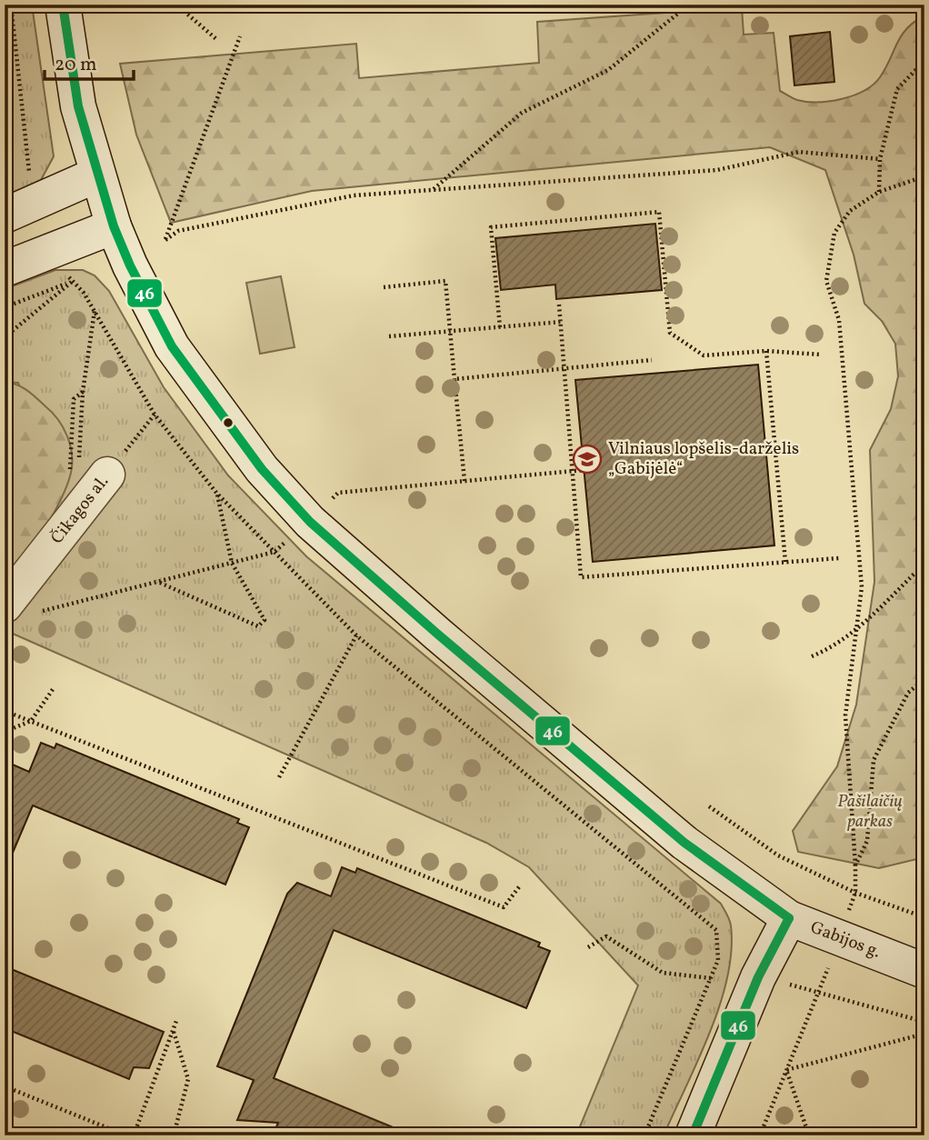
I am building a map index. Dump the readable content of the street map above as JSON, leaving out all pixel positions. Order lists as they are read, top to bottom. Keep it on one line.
{"streets":{"street":["Čikagos al.","Gabijos g."]},"parks":["Pašilaičių parkas"],"places":{"school or university":["Vilniaus lopšelis-darželis „Gabijėlė“"]},"lines":["transit line 46"],"scale_bar":"20 m"}
